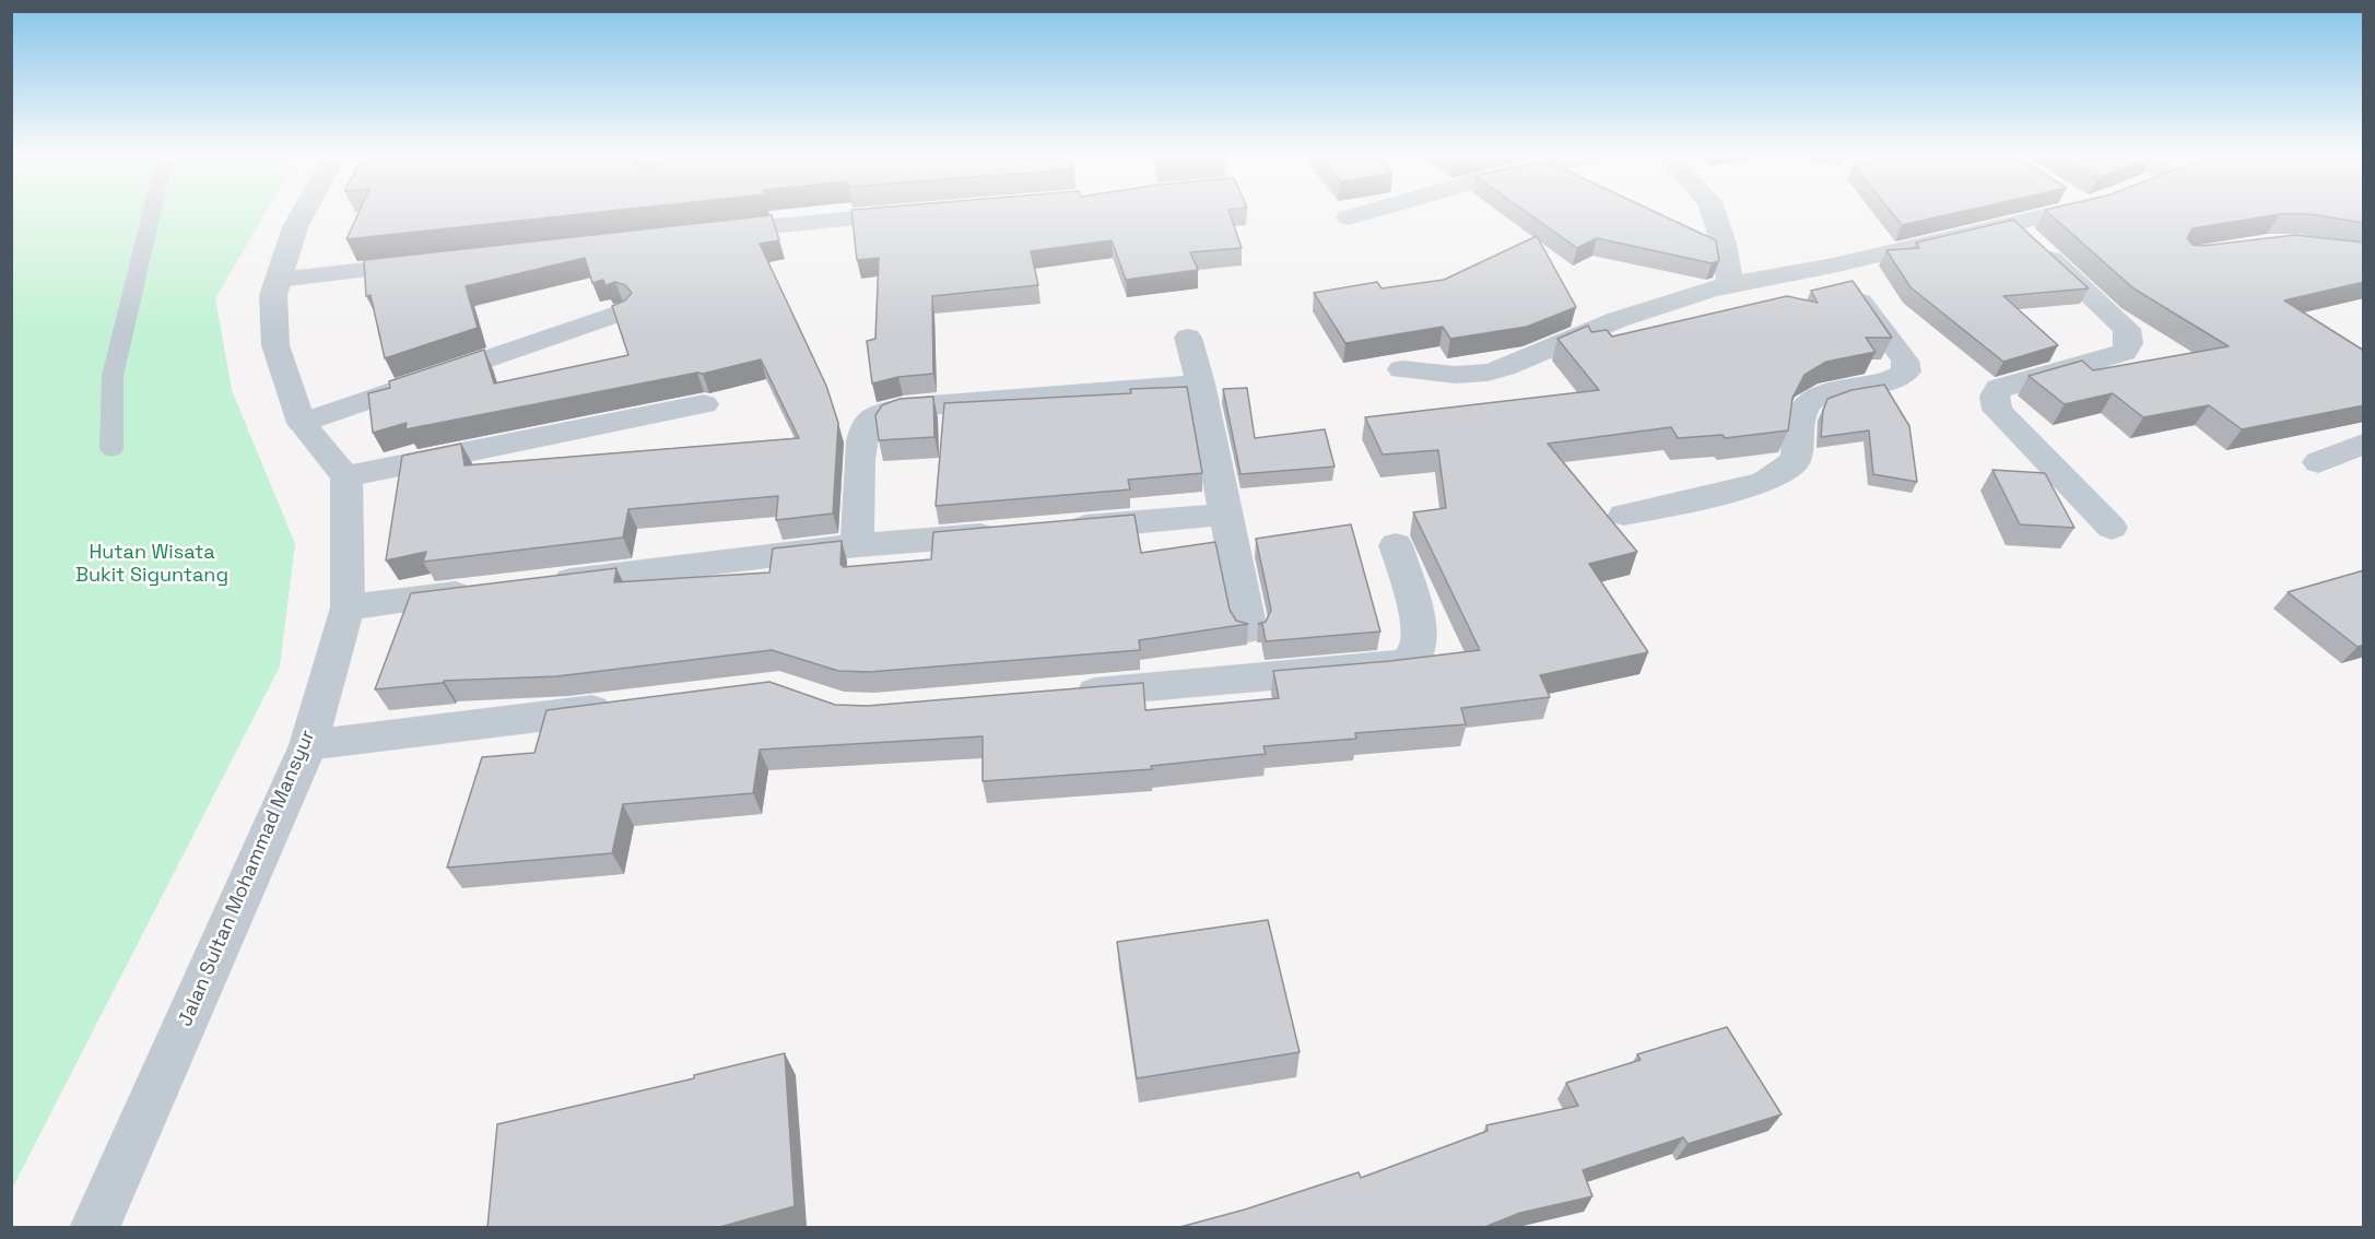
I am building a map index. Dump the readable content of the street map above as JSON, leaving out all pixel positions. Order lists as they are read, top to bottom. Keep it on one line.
{"streets":{"street":["Jalan Sultan Mohammad Mansyur"]},"parks":["Hutan Wisata Bukit Siguntang"]}
